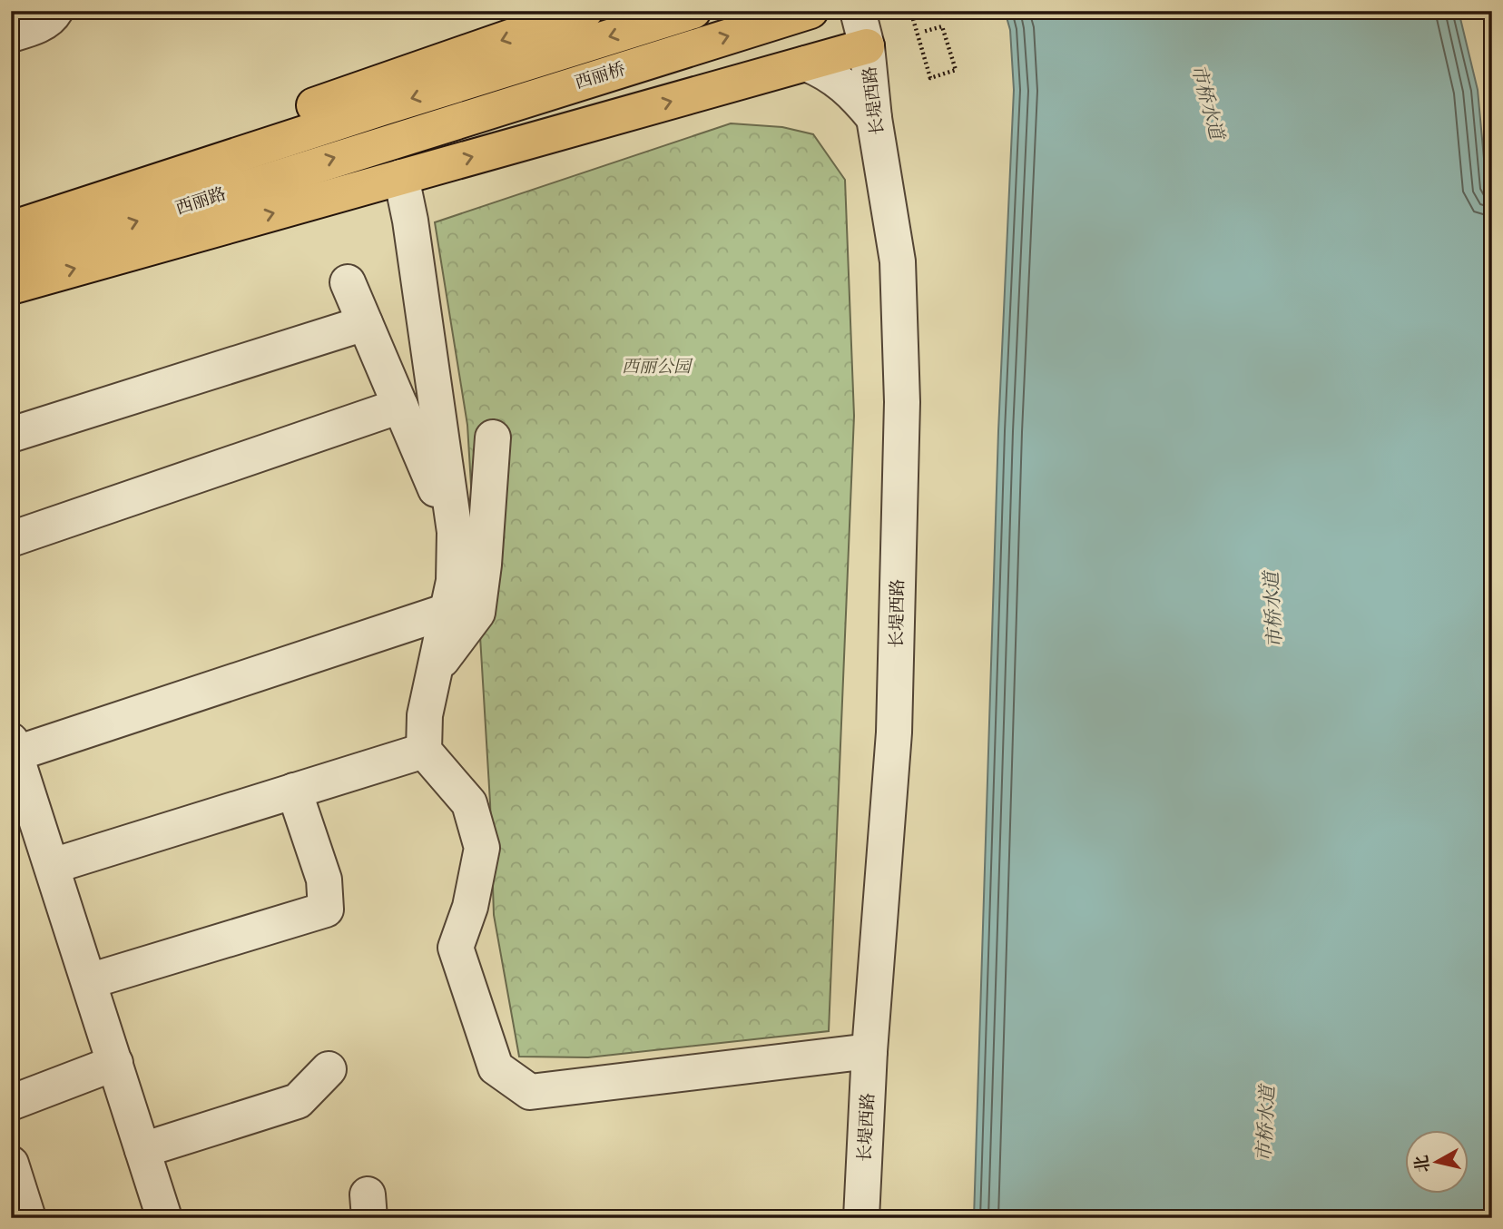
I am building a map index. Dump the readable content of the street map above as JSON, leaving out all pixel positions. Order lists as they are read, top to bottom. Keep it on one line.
{"streets":{"main road":["西丽桥","西丽路"],"street":["长堤西路"]},"crossings":[["西丽桥","西丽路"]],"water":["市桥水道"],"parks":["西丽公园"],"north":"left"}
